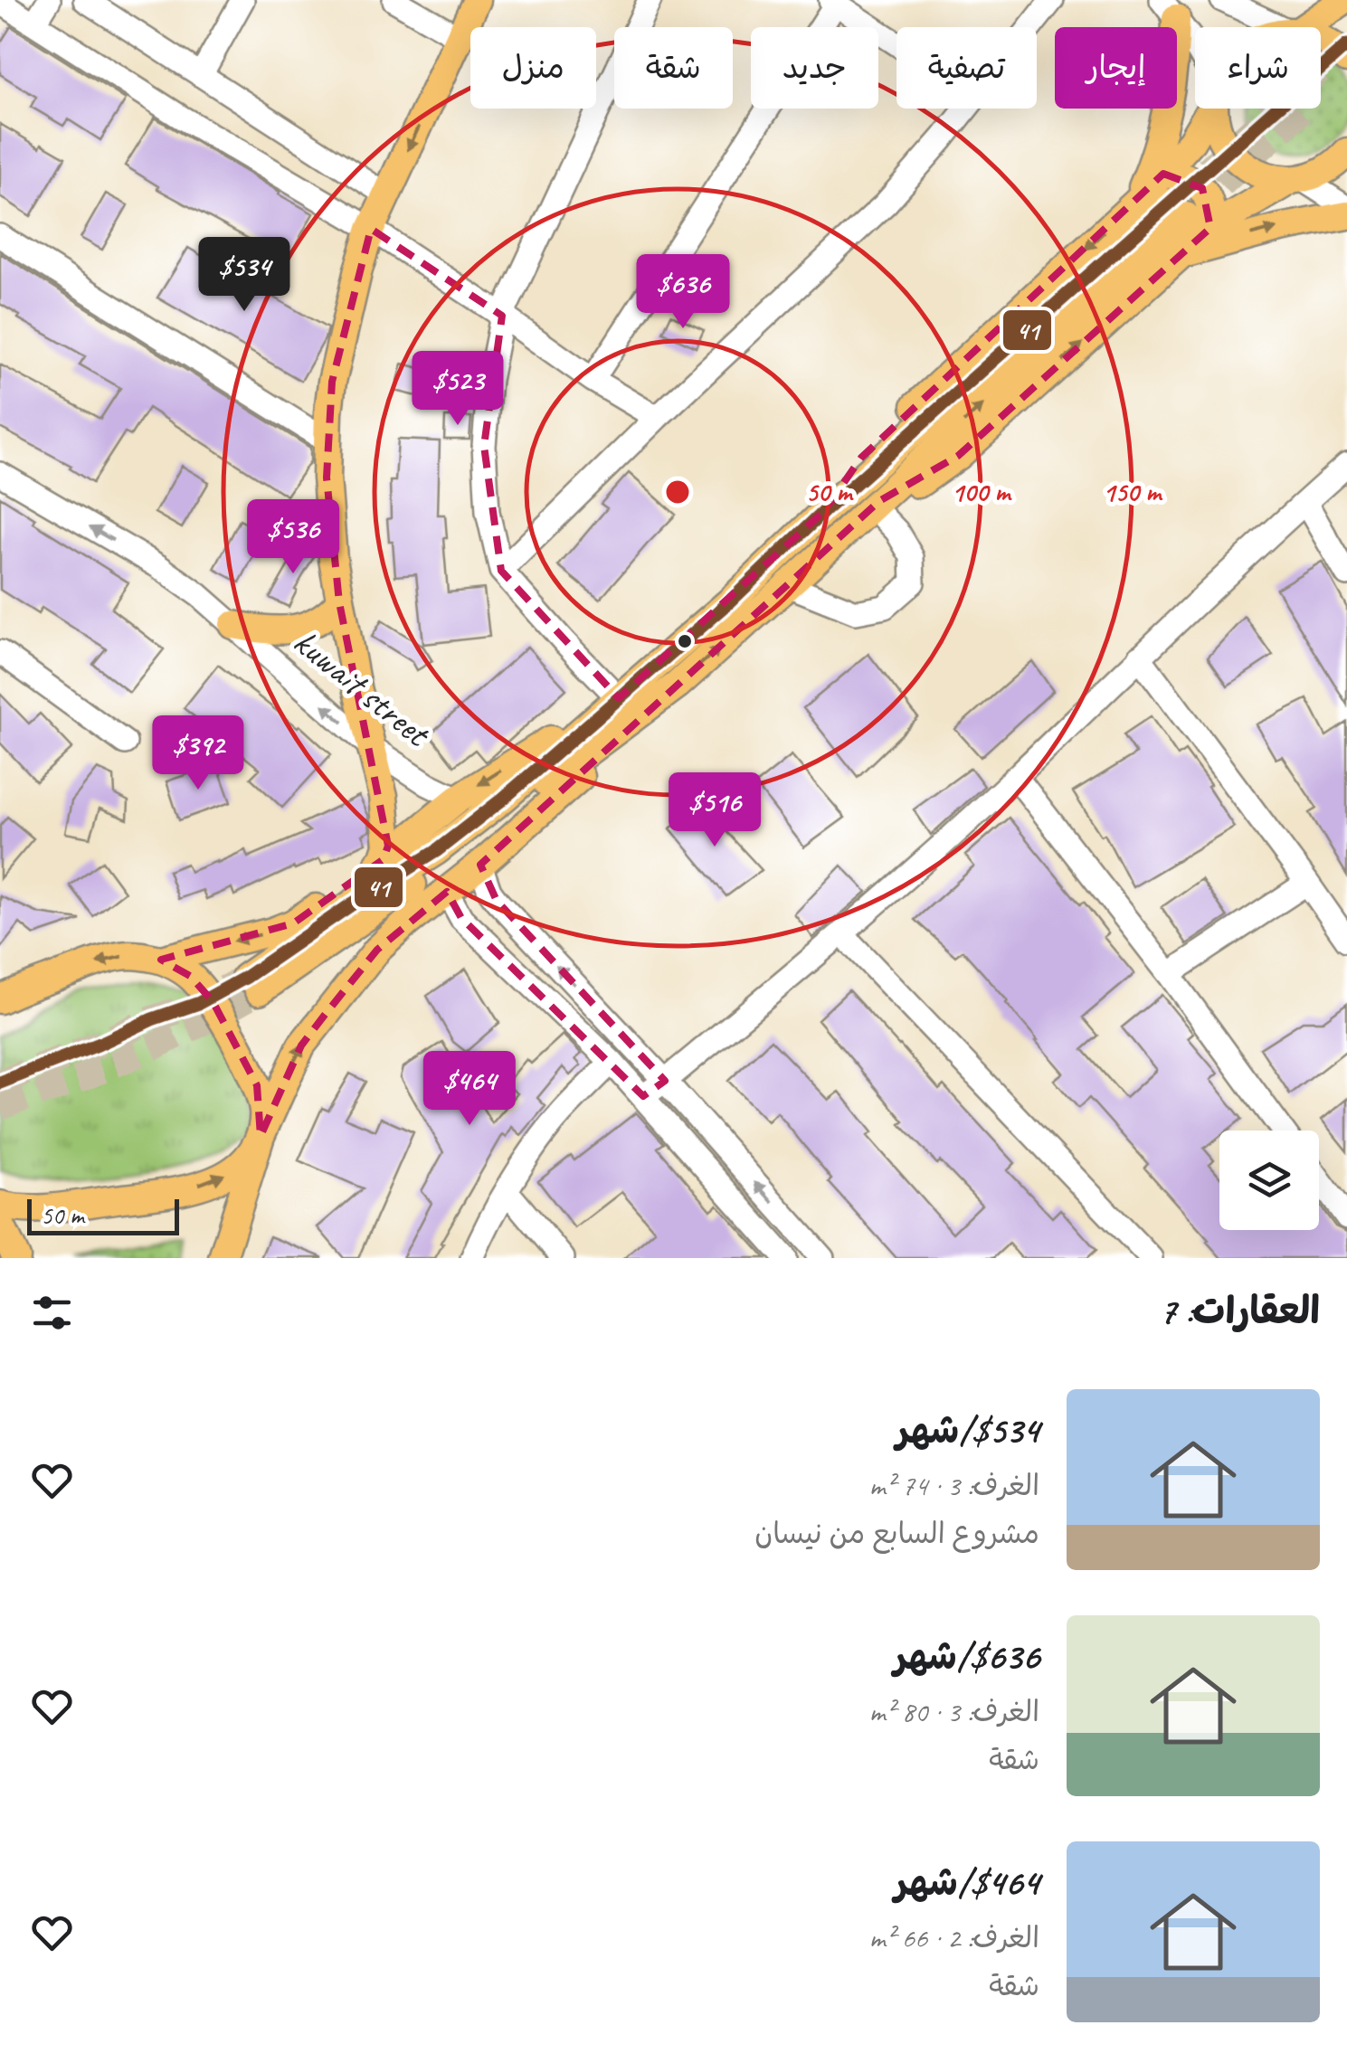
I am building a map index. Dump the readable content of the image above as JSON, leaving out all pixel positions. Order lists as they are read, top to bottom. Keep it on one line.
{"streets":{"street":["kuwait street"]},"lines":["transit line 41"],"scale_bar":"50 m","page":{"chip":["شراء","إيجار","تصفية","جديد","شقة","منزل"],"price":["$534","$636","$523","$536","$392","$516","$464"],"scale":"50 m","heading":"العقارات: 7","list":[{"name":"$534/شهر","note":"الغرف: 3 · 74 m² · مشروع السابع من نيسان"},{"name":"$636/شهر","note":"الغرف: 3 · 80 m² · شقة"},{"name":"$464/شهر","note":"الغرف: 2 · 66 m² · شقة"}]},"rings":["50 m","100 m","150 m"]}
